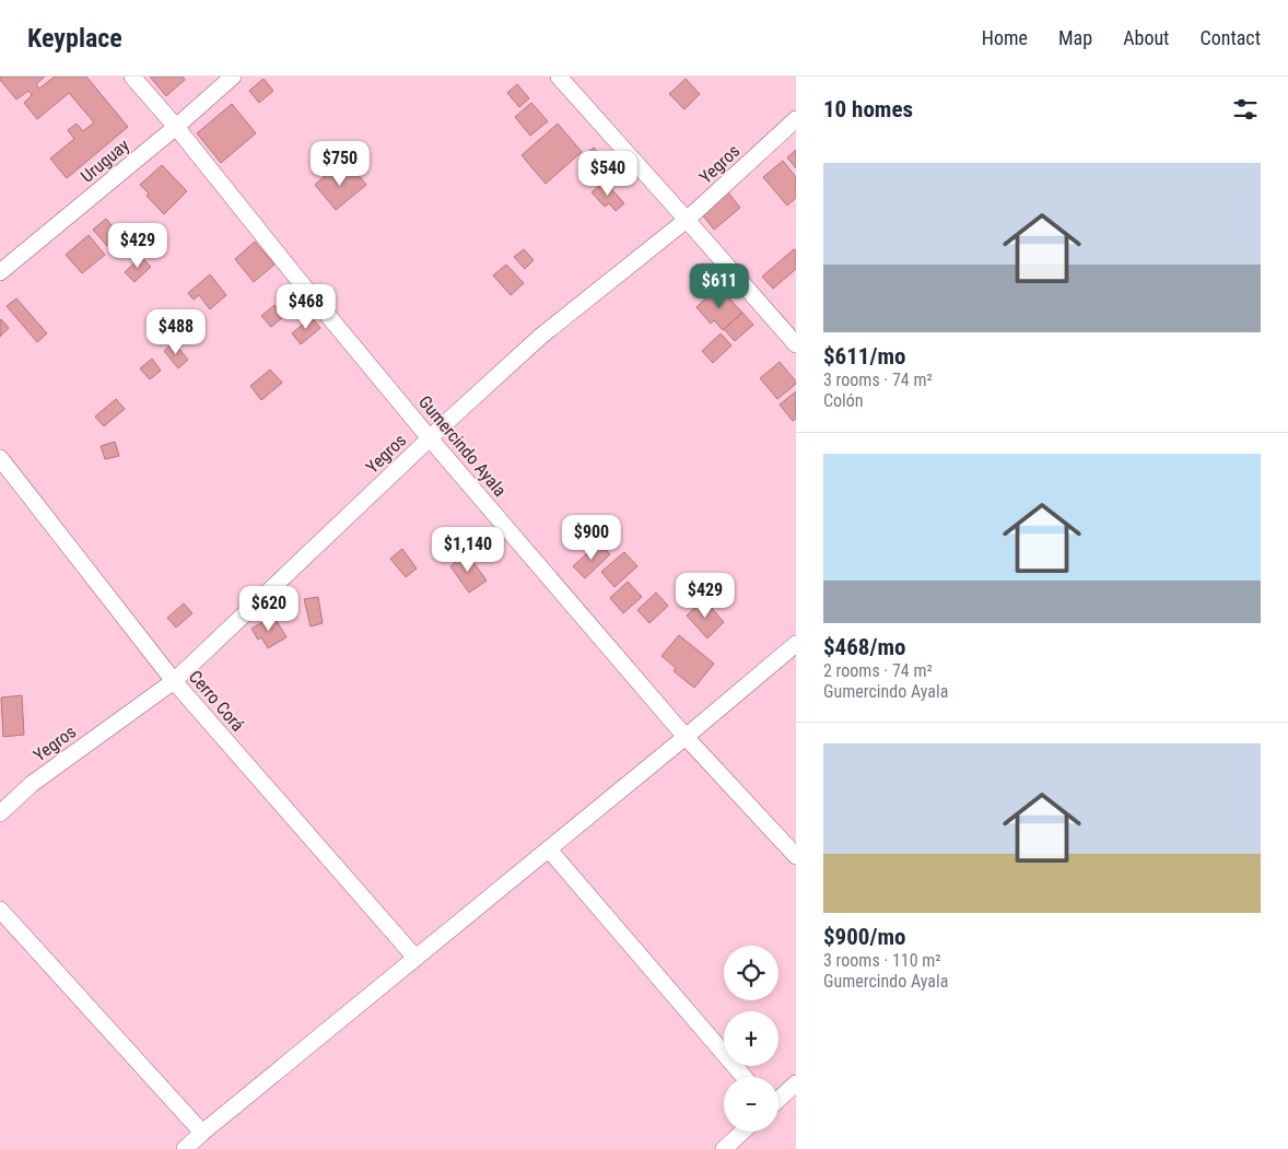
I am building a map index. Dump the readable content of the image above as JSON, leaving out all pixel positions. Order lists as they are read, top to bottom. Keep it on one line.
{"streets":{"street":["Uruguay","Yegros","Gumercindo Ayala","Cerro Corá"]},"crossings":[["Uruguay","Gumercindo Ayala"],["Yegros","Gumercindo Ayala"],["Yegros","Cerro Corá"]],"page":{"header":"Keyplace","nav":["Home","Map","About","Contact"],"heading":"10 homes","price":["$750","$540","$429","$611","$468","$488","$900","$1,140","$429","$620"],"list":[{"name":"$611/mo","note":"3 rooms · 74 m² · Colón"},{"name":"$468/mo","note":"2 rooms · 74 m² · Gumercindo Ayala"},{"name":"$900/mo","note":"3 rooms · 110 m² · Gumercindo Ayala"}],"map_buttons":["+","−"]}}
